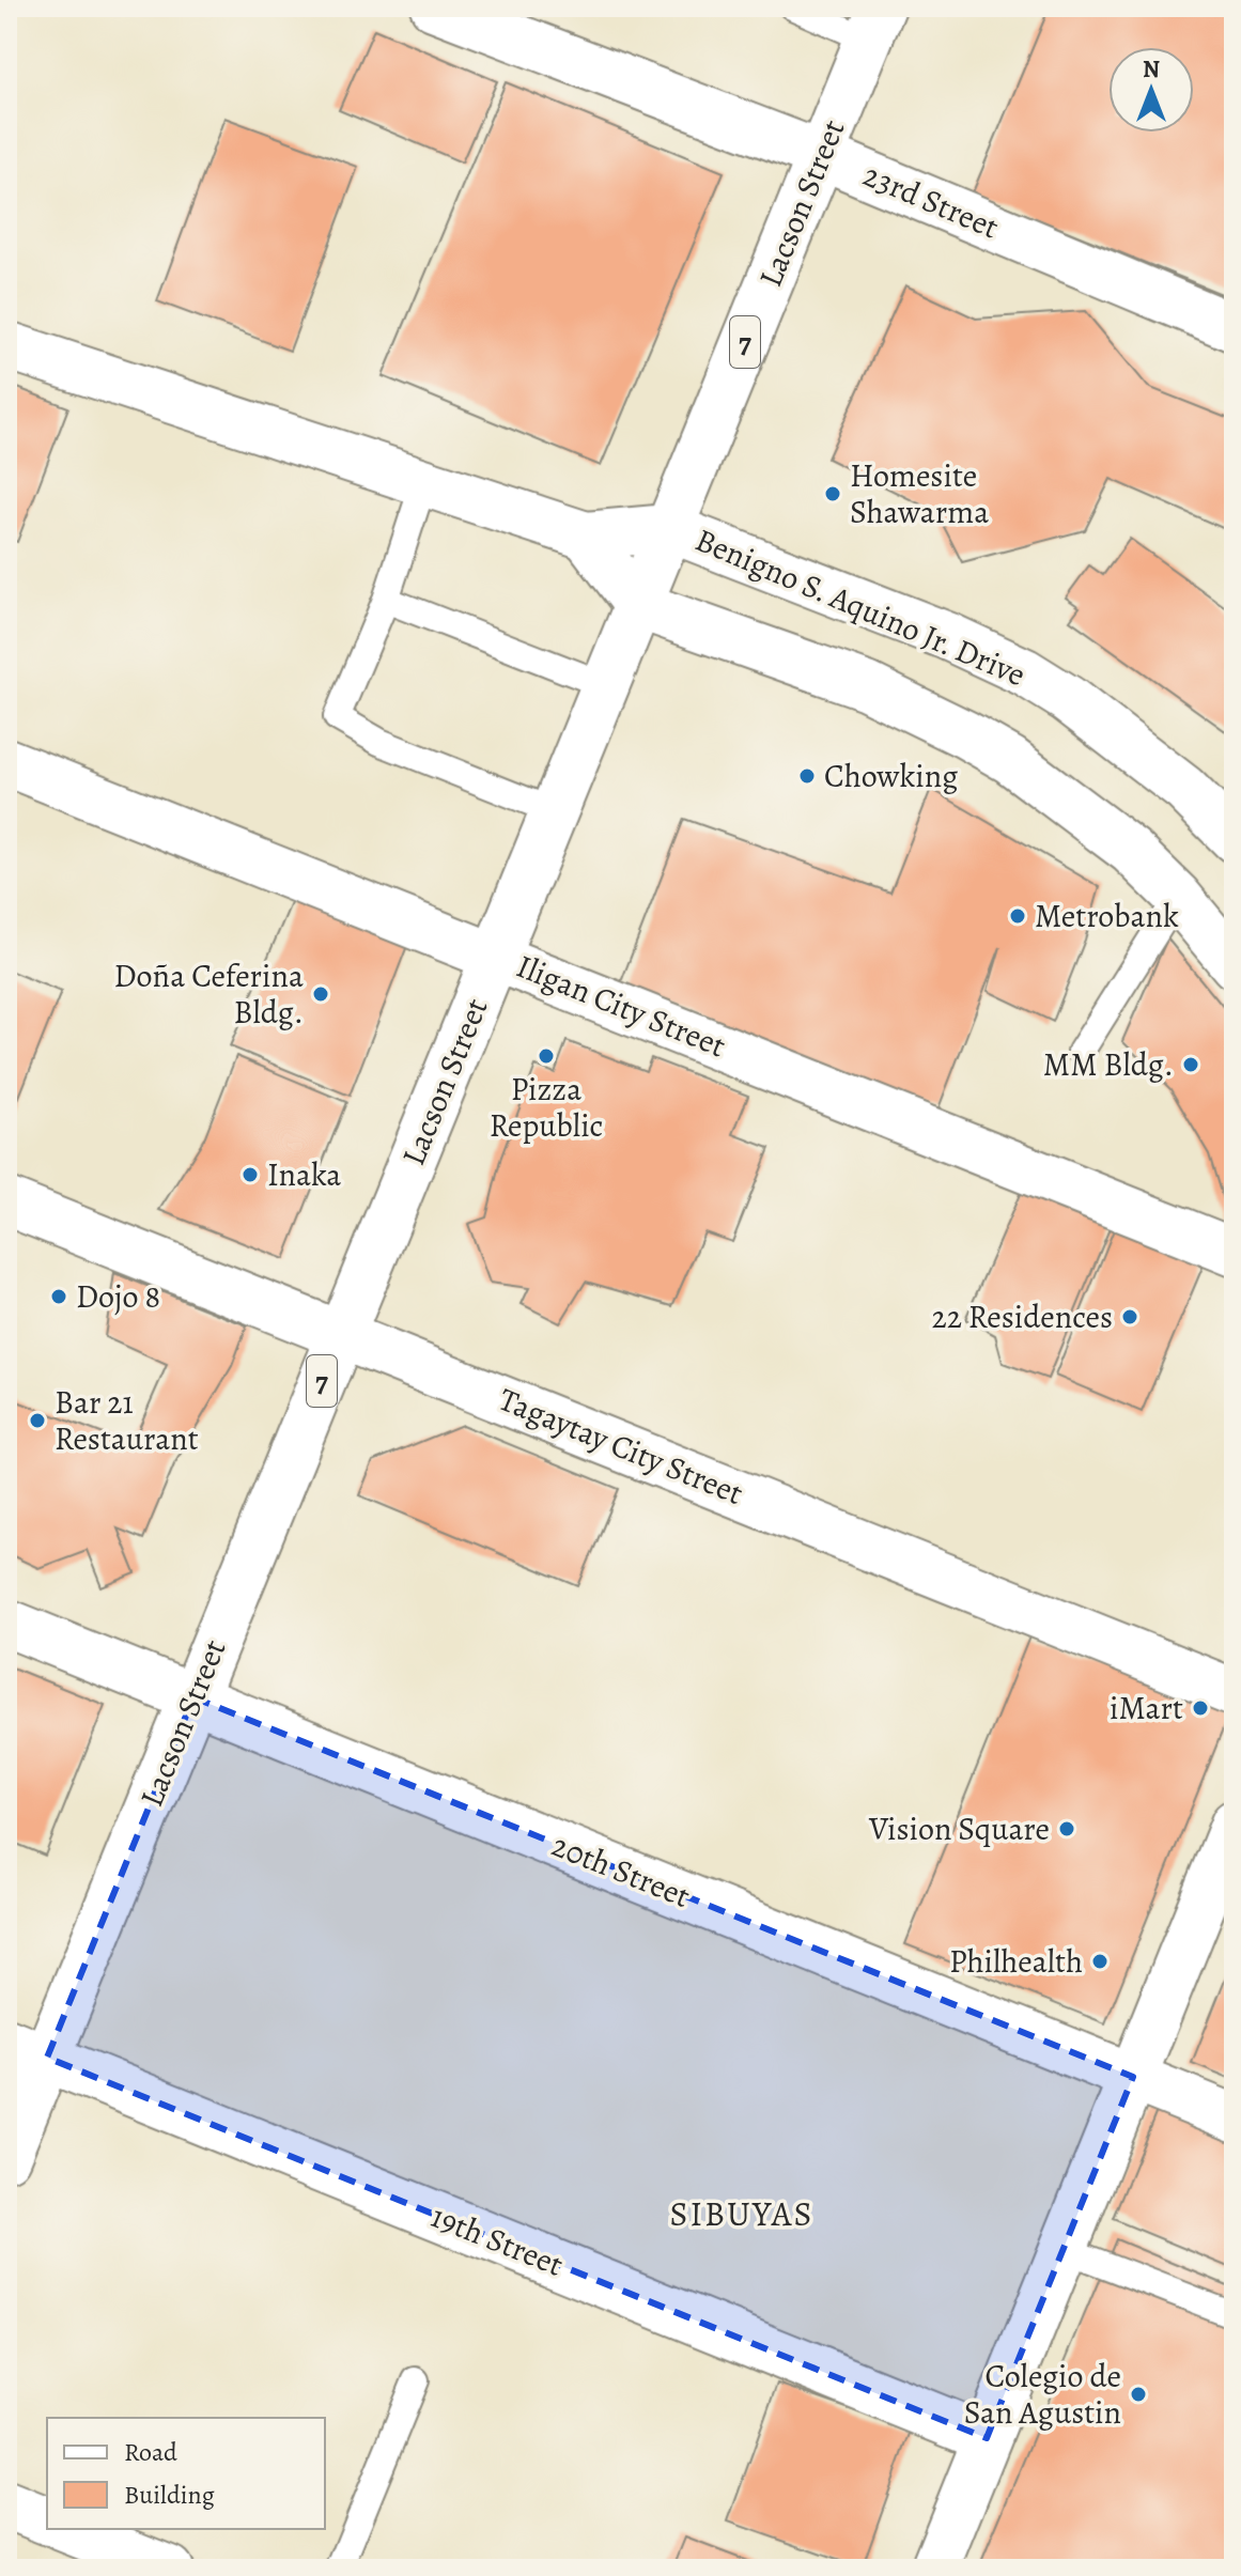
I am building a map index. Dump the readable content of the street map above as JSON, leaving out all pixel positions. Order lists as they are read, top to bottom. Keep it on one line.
{"streets":{"street":["23rd Street","Lacson Street","7","Benigno S. Aquino Jr. Drive","Iligan City Street","Tagaytay City Street","20th Street","19th Street"]},"crossings":[["23rd Street","Lacson Street"],["Lacson Street","Benigno S. Aquino Jr. Drive"],["Lacson Street","Iligan City Street"],["Lacson Street","Tagaytay City Street"],["Lacson Street","20th Street"],["Lacson Street","19th Street"]],"districts":["SIBUYAS"],"places":["Homesite Shawarma","Chowking","Metrobank","Doña Ceferina Bldg.","Pizza Republic","MM Bldg.","Inaka","Dojo 8","22 Residences","Bar 21 Restaurant","iMart","Vision Square","Philhealth","Colegio de San Agustin"],"legend":["Road","Building"],"north":"top"}
